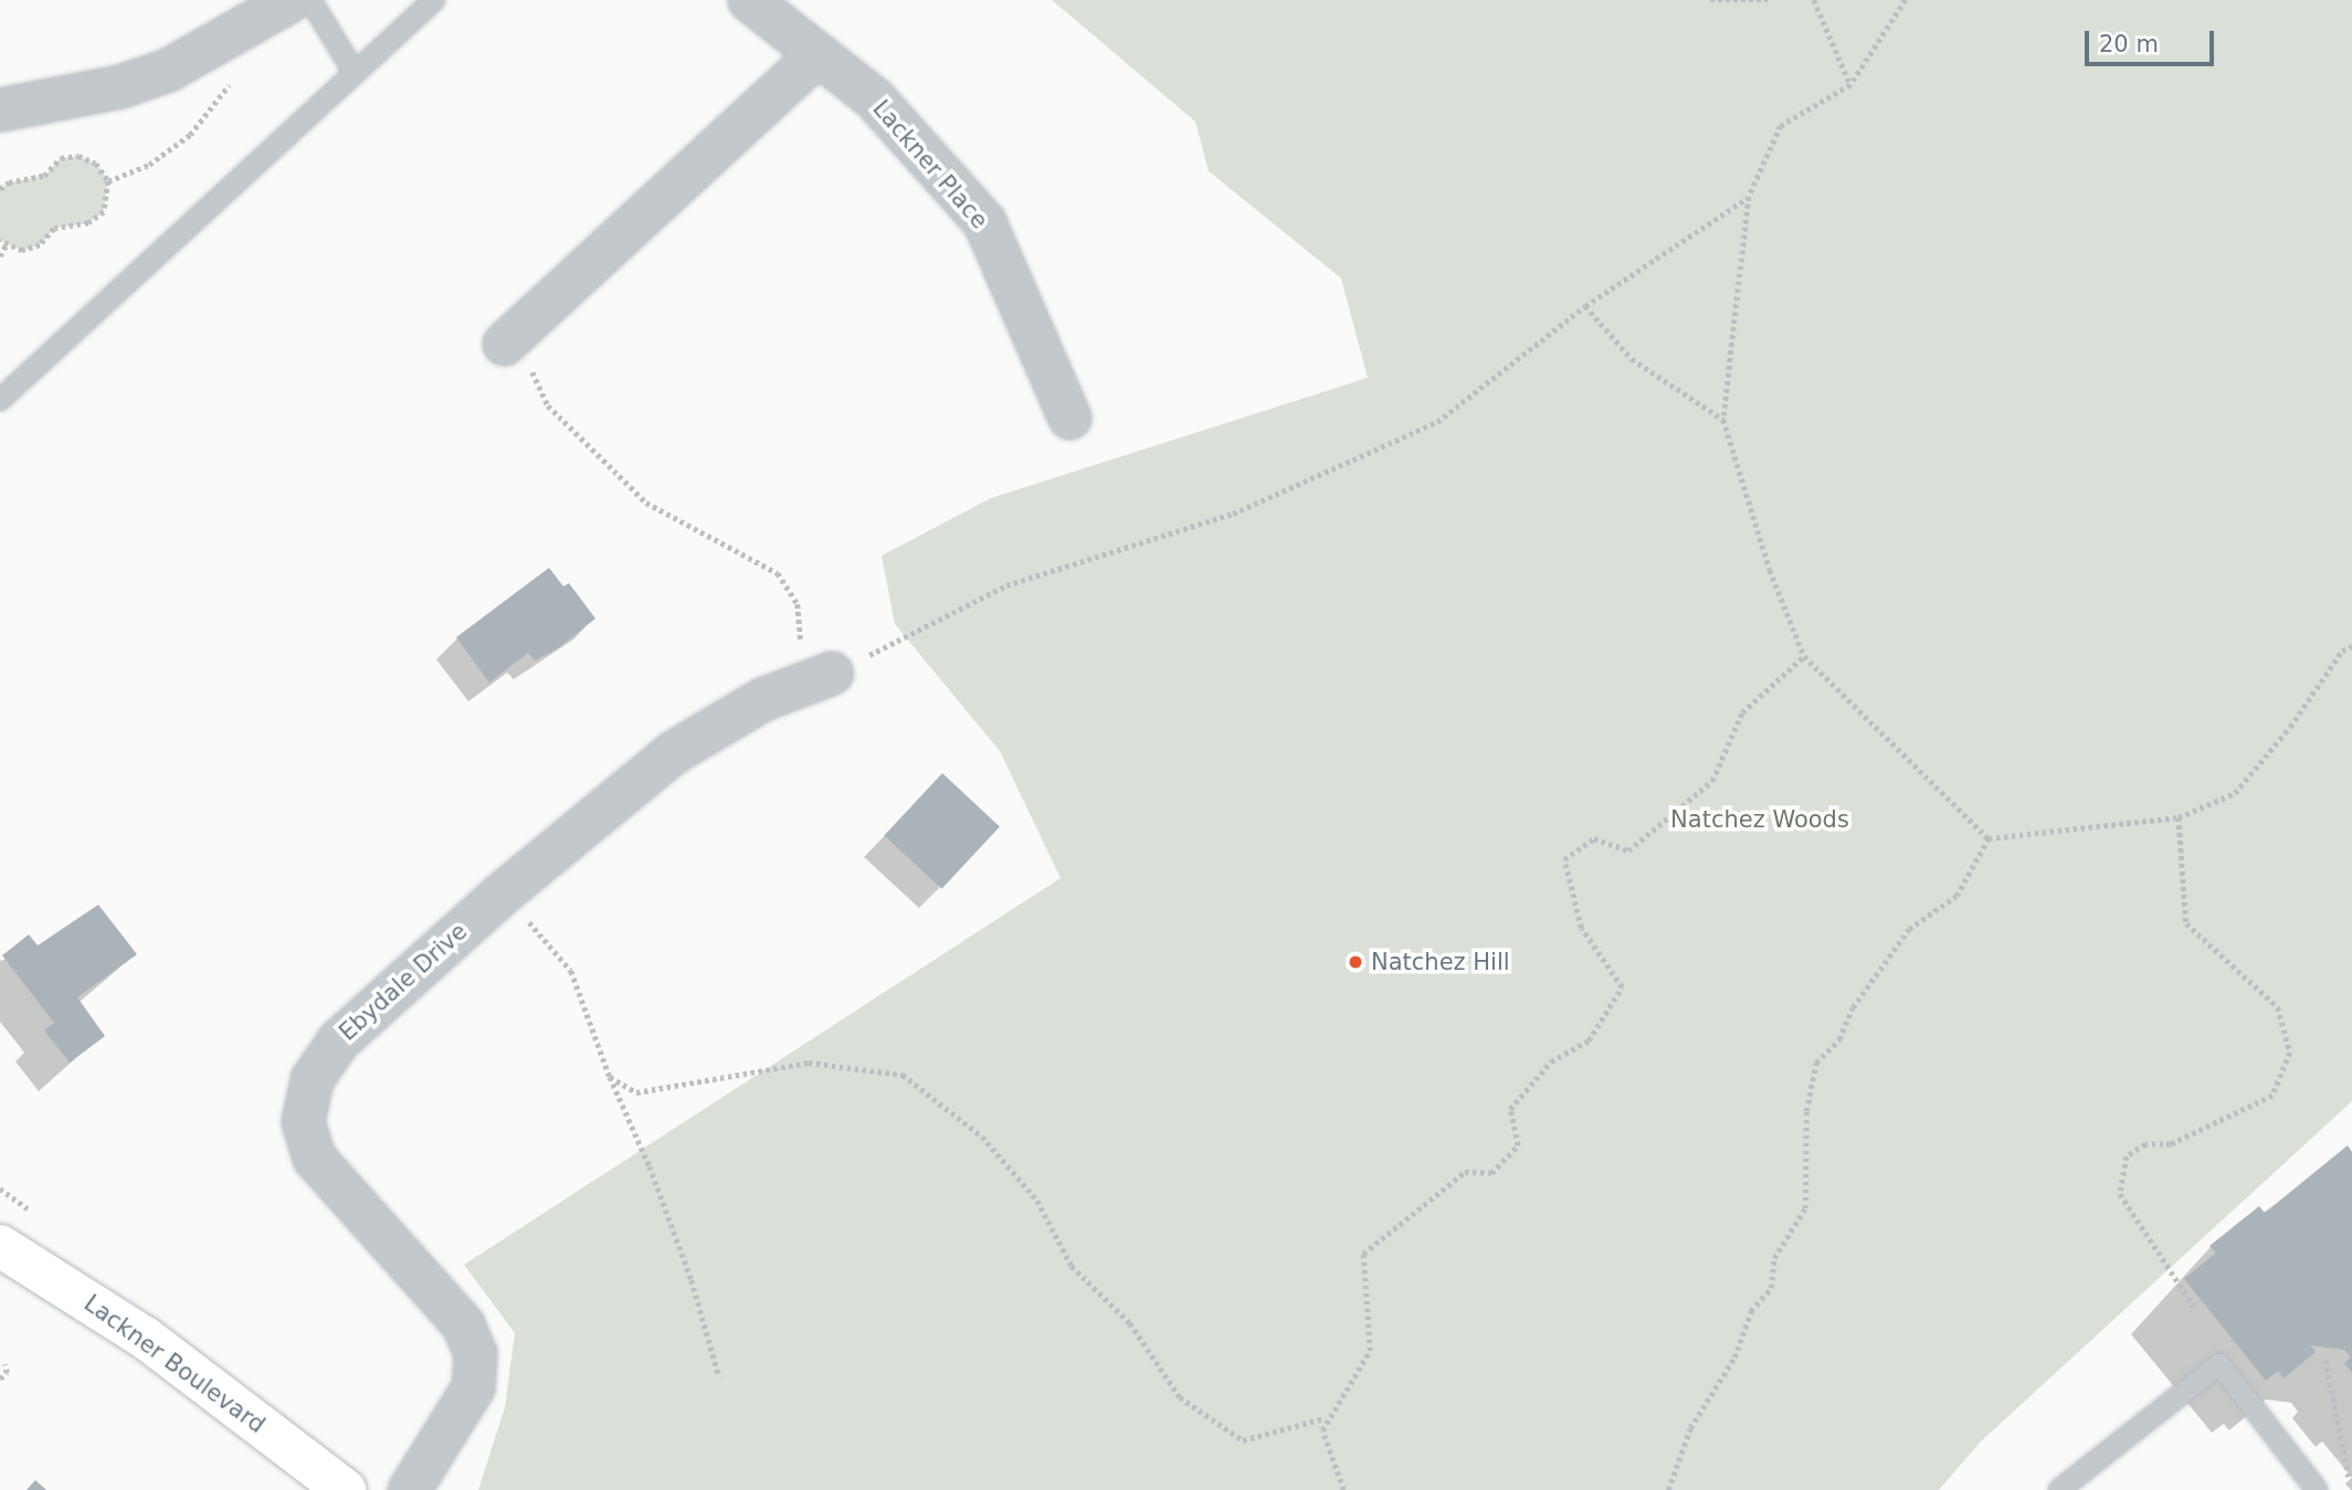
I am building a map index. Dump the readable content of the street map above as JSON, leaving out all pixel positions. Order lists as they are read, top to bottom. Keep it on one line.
{"streets":{"main road":["Lackner Boulevard"],"street":["Lackner Place","Ebydale Drive"]},"parks":["Natchez Woods"],"places":["Natchez Hill"],"scale_bar":"20 m"}
